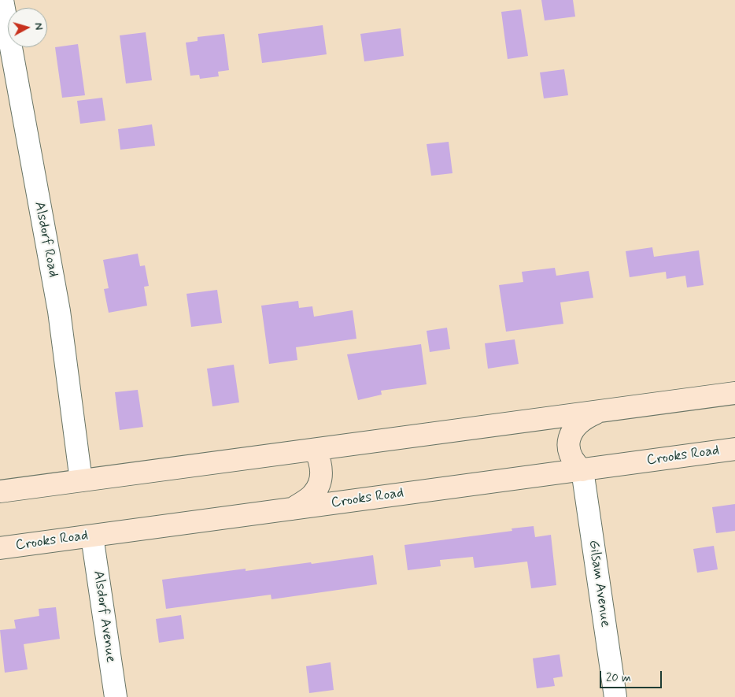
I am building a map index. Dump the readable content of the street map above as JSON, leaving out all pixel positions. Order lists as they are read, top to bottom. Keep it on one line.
{"streets":{"main road":["Crooks Road"],"street":["Alsdorf Road","Gilsam Avenue","Alsdorf Avenue"]},"crossings":[["Crooks Road","Gilsam Avenue"],["Crooks Road","Alsdorf Avenue"]],"scale_bar":"20 m","north":"right"}
